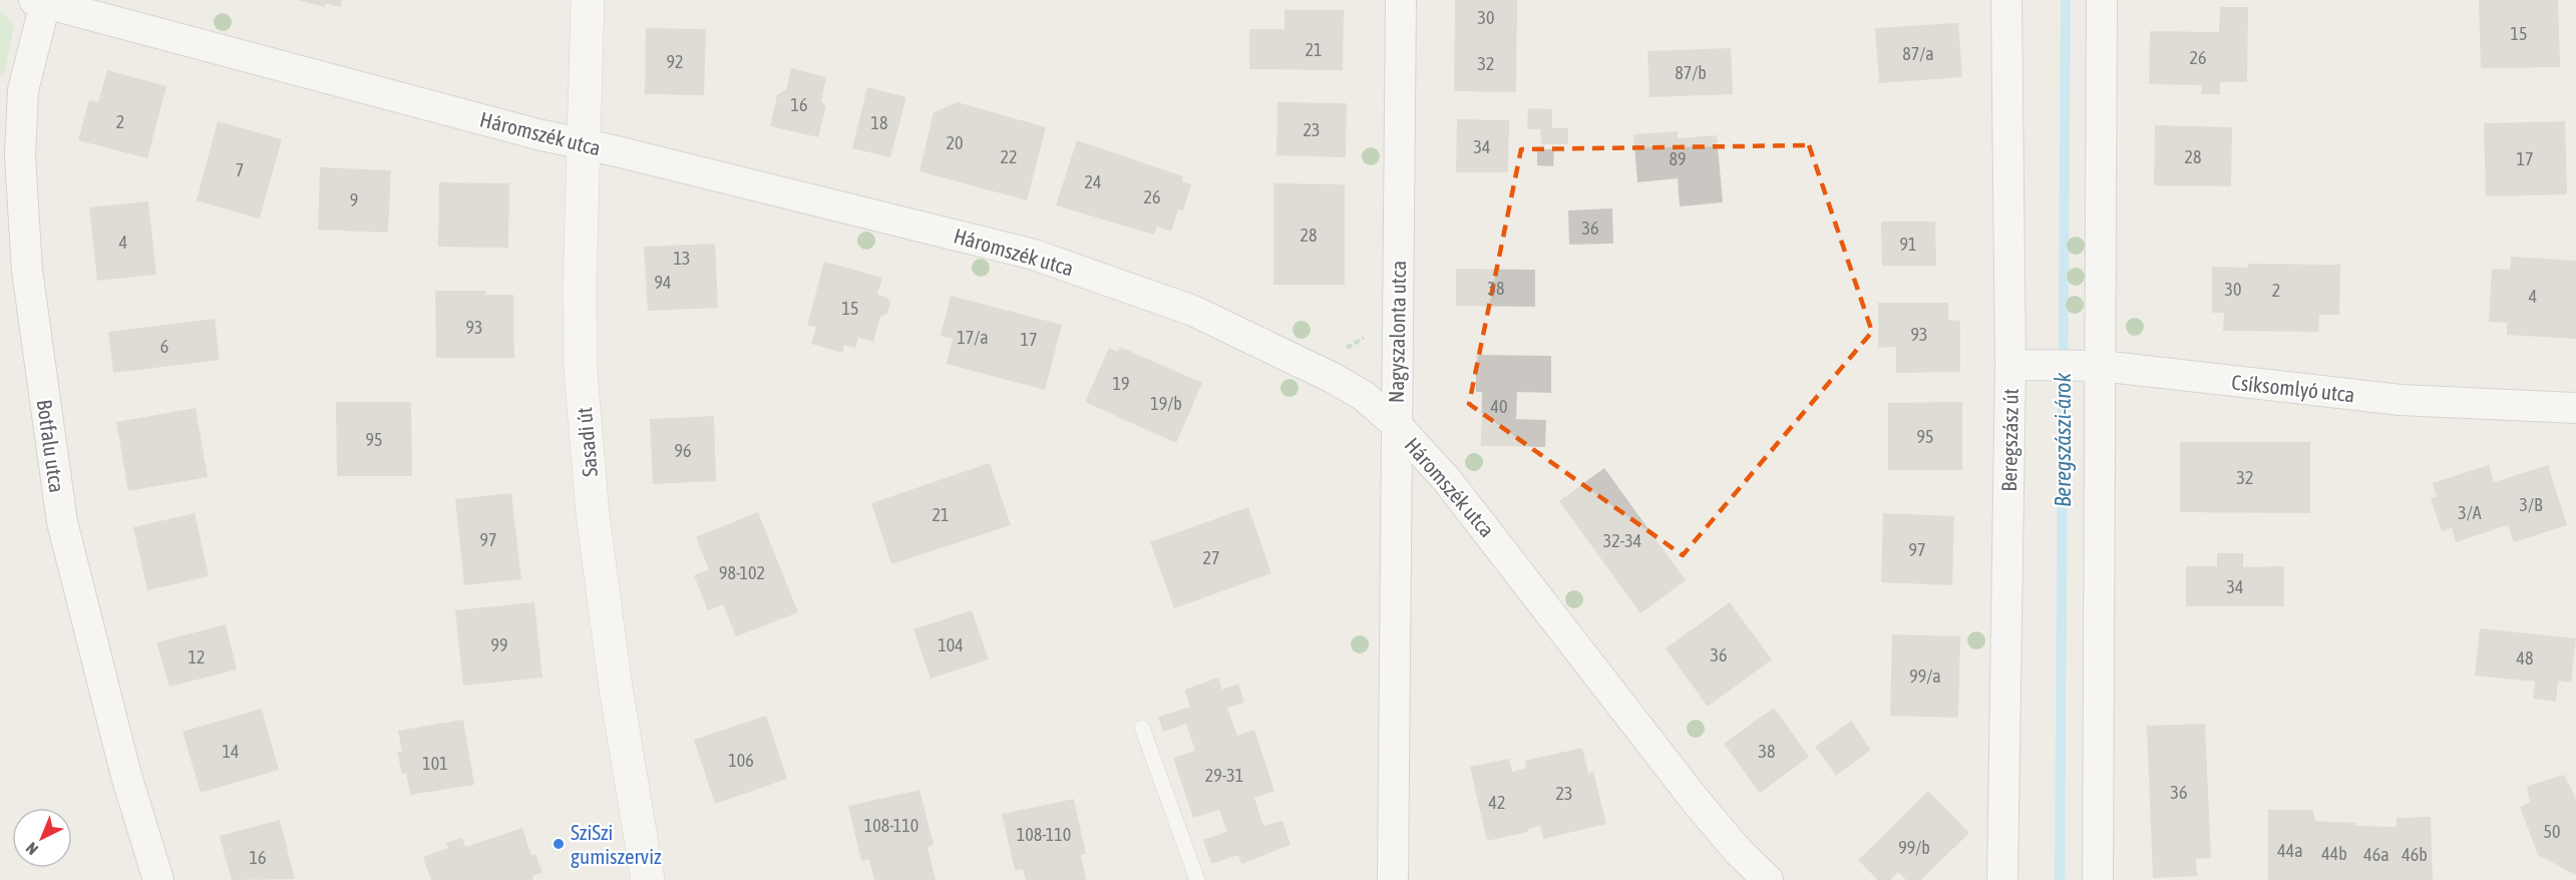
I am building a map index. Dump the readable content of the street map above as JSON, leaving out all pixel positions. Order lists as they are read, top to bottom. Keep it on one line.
{"streets":{"street":["Háromszék utca","Nagyszalonta utca","Csíksomlyó utca","Beregszász út","Sasadi út","Botfalu utca"]},"crossings":[["Háromszék utca","Nagyszalonta utca"],["Háromszék utca","Sasadi út"],["Háromszék utca","Botfalu utca"],["Csíksomlyó utca","Beregszász út"]],"water":["Beregszászi-árok"],"places":["SziSzi gumiszerviz"],"house_numbers":["30","15","21","87/a","26","92","32","87/b","16","2","18","23","20","34","22","28","89","17","7","24","26","9","36","28","4","91","13","94","38","30","2","4","15","93","93","17/a","17","6","19","19/b","40","95","95","96","32","3/B","3/A","21","97","32-34","97","27","98-102","34","99","104","36","12","48","99/a","14","38","106","101","29-31","36","23","42","108-110","50","108-110","99/b","44a","44b","46a","46b","16"],"north":"bottom left"}
